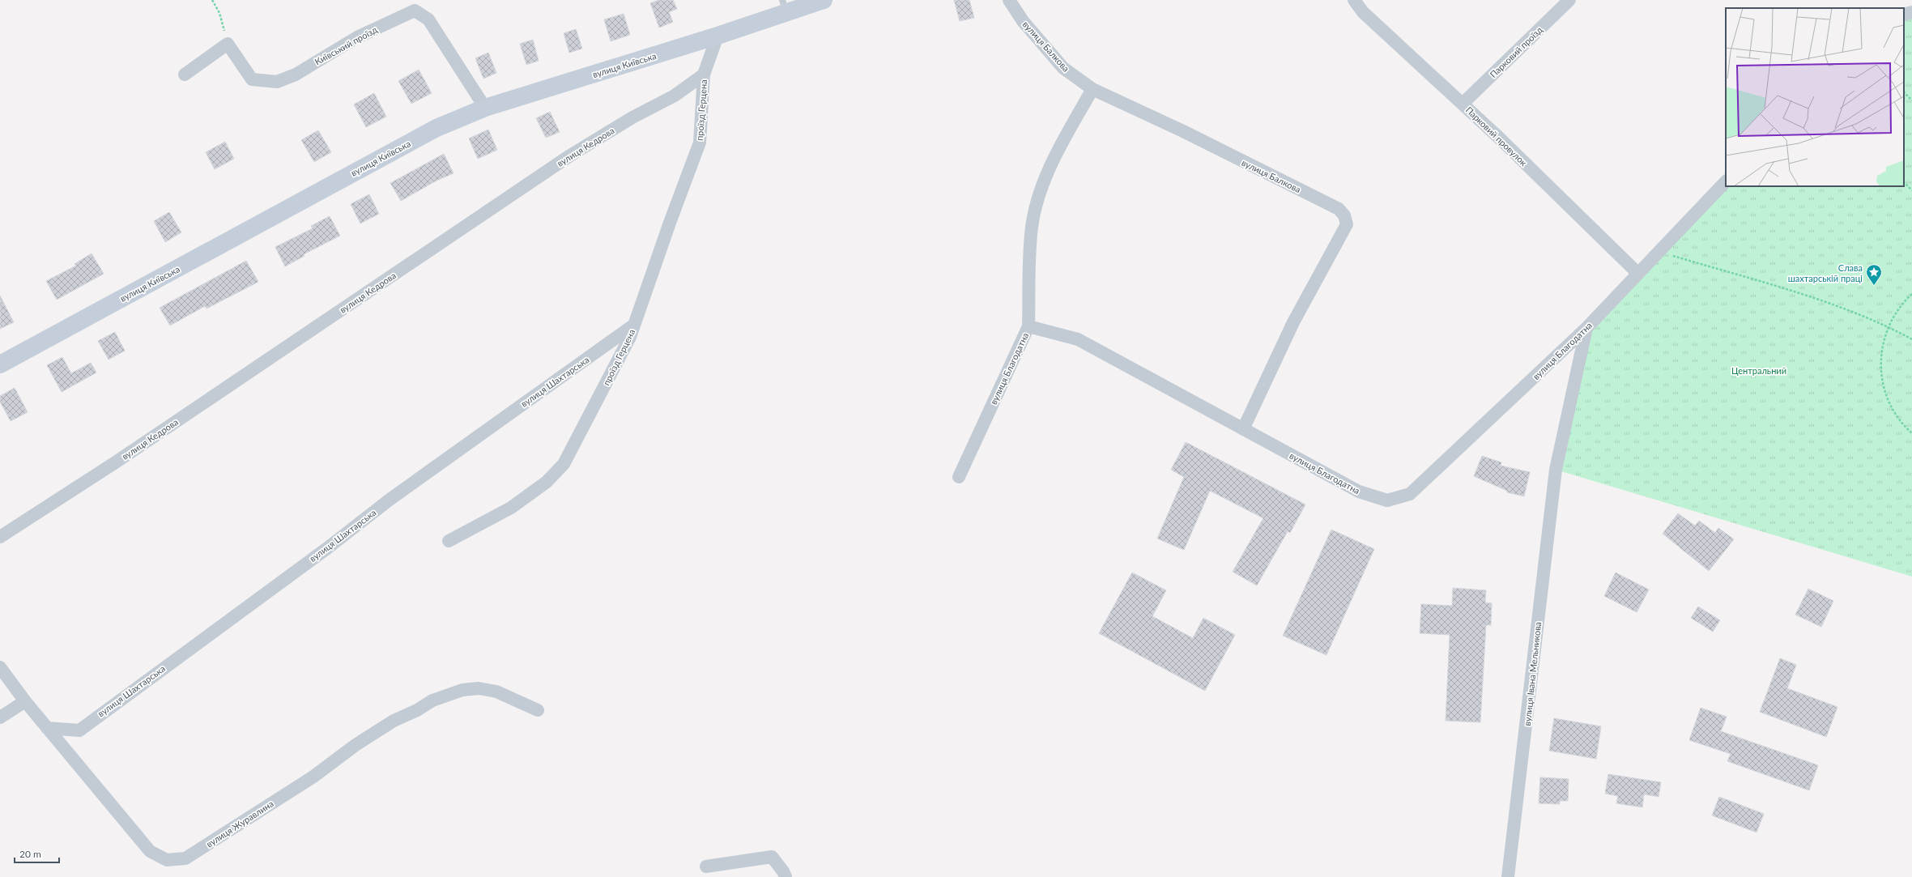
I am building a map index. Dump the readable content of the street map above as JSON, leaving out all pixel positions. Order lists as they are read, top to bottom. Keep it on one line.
{"streets":{"main road":["вулиця Київська"],"street":["Київський проїзд","вулиця Балкова","Парковий проїзд","проїзд Герцена","Парковий провулок","вулиця Кедрова","вулиця Благодатна","вулиця Шахтарська","вулиця Івана Мельникова","вулиця Журавлина"]},"crossings":[["Київський проїзд","вулиця Київська"],["вулиця Балкова","вулиця Благодатна"],["Парковий проїзд","Парковий провулок"],["проїзд Герцена","вулиця Кедрова"],["проїзд Герцена","вулиця Шахтарська"],["Парковий провулок","вулиця Благодатна"],["вулиця Благодатна","вулиця Івана Мельникова"],["вулиця Шахтарська","вулиця Журавлина"]],"parks":["Центральний"],"places":{"place":["Слава шахтарській праці"]},"scale_bar":"20 m"}
